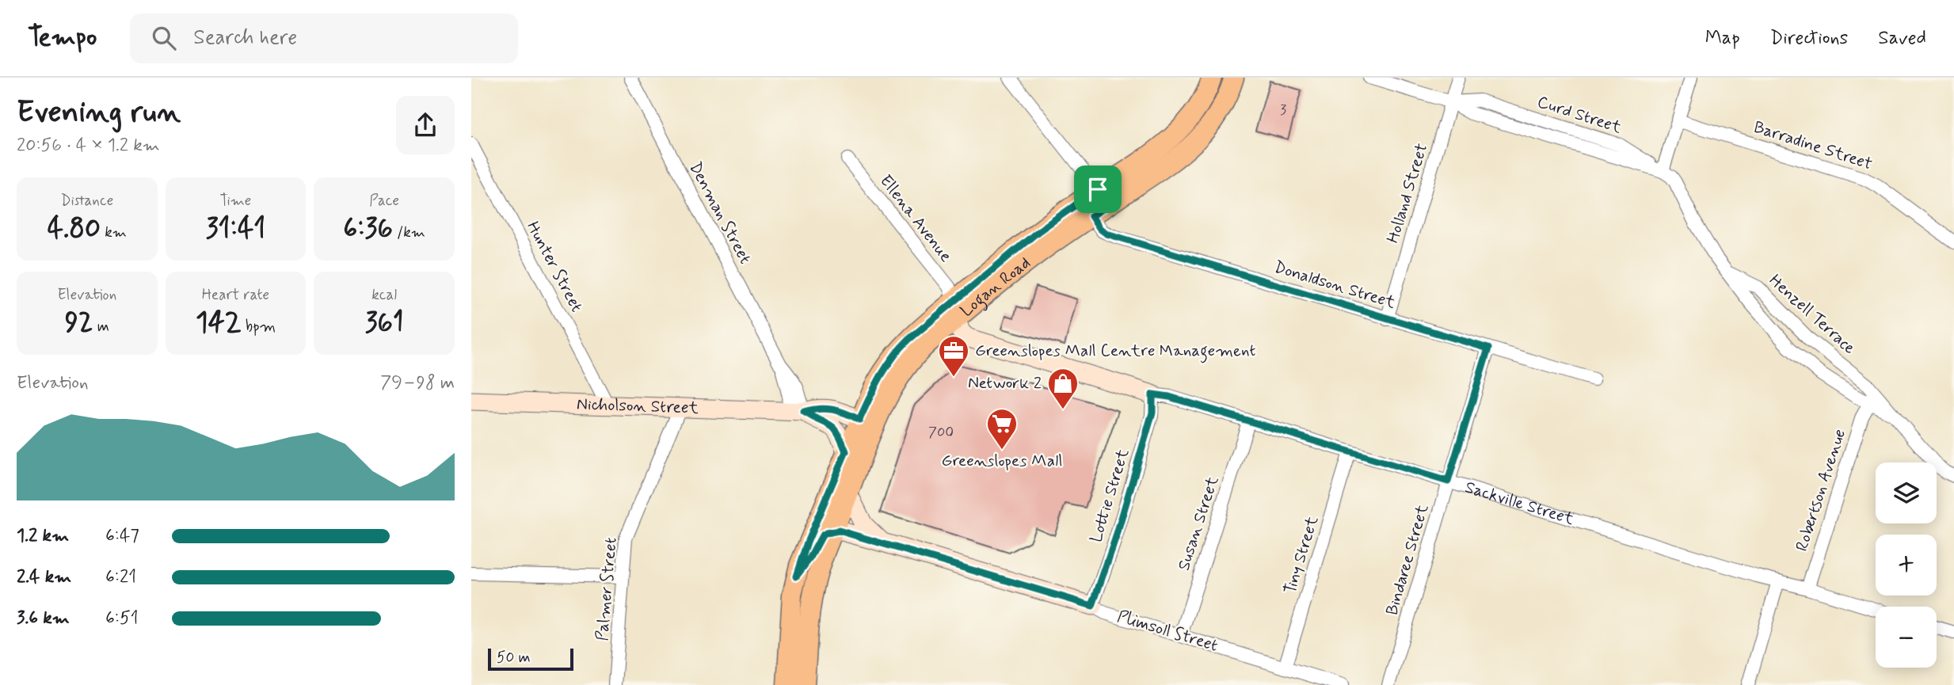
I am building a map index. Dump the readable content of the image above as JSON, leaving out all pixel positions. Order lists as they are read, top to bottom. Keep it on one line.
{"streets":{"main road":["Logan Road"],"street":["Curd Street","Barradine Street","Holland Street","Denman Street","Ellena Avenue","Hunter Street","Donaldson Street","Henzell Terrace","Nicholson Street","Robertson Avenue","Lottie Street","Sackville Street","Susan Street","Tiny Street","Bindaree Street","Palmer Street","Plimsoll Street"]},"crossings":[["Curd Street","Holland Street"],["Curd Street","Henzell Terrace"],["Holland Street","Donaldson Street"],["Denman Street","Nicholson Street"],["Ellena Avenue","Logan Road"],["Ellena Avenue","Sackville Street"],["Hunter Street","Nicholson Street"],["Donaldson Street","Logan Road"],["Donaldson Street","Bindaree Street"],["Logan Road","Nicholson Street"],["Logan Road","Sackville Street"],["Logan Road","Plimsoll Street"],["Henzell Terrace","Robertson Avenue"],["Nicholson Street","Palmer Street"],["Robertson Avenue","Sackville Street"],["Lottie Street","Sackville Street"],["Lottie Street","Plimsoll Street"],["Sackville Street","Susan Street"],["Sackville Street","Tiny Street"],["Sackville Street","Bindaree Street"],["Susan Street","Plimsoll Street"],["Tiny Street","Plimsoll Street"]],"places":{"office":["Greenslopes Mall Centre Management"],"shop":["Network 2"],"supermarket":["Greenslopes Mall"]},"house_numbers":["3","700"],"scale_bar":"50 m","page":{"header":"Tempo","search":"Search here","nav":["Map","Directions","Saved"],"heading":["Evening run","20:56 · 4 × 1.2 km"],"stats":[["Distance","4.80 km"],["Time","31:41"],["Pace","6:36 /km"],["Elevation","92 m"],["Heart rate","142 bpm"],["kcal","361"]],"chart":["Elevation","79–98 m"],"map_buttons":["+","−"],"list":[{"name":"1.2 km","note":"6:47"},{"name":"2.4 km","note":"6:21"},{"name":"3.6 km","note":"6:51"}],"scale":"50 m"}}
